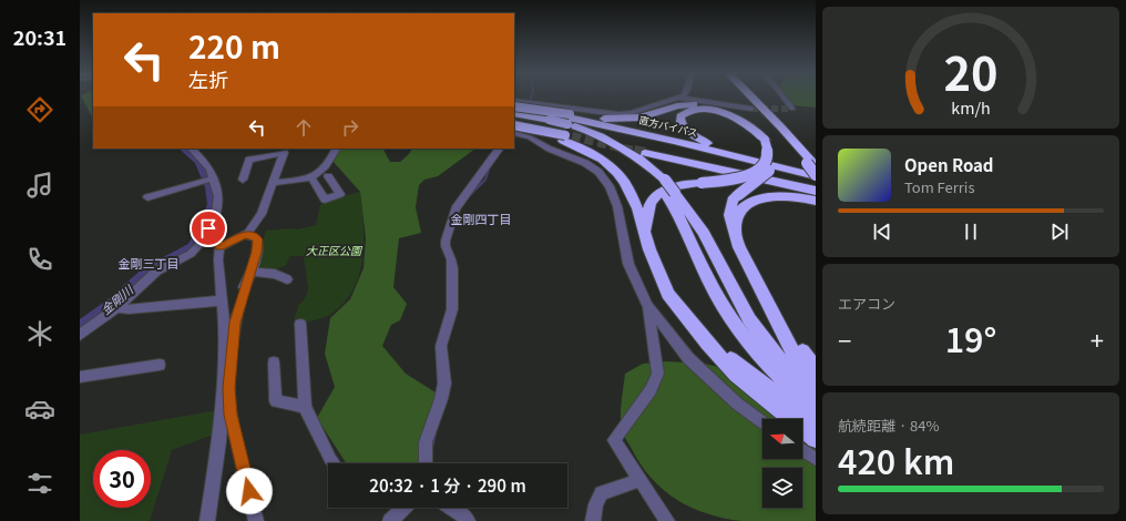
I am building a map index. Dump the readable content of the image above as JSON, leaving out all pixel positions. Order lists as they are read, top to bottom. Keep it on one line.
{"streets":{"highway":["直方バイパス"]},"districts":["金剛四丁目","金剛三丁目"],"water":["金剛川"],"parks":["大正区公園"],"north":"left","page":{"tabs":"20:31","turn":["220 m","左折"],"song":["Open Road","Tom Ferris"],"tile":["エアコン",["航続距離 · 84%","420 km"]],"heat":["−","19°","+"],"limit":"30","trip":"20:32 · 1 分 · 290 m","gauge":["20","km/h"]}}
